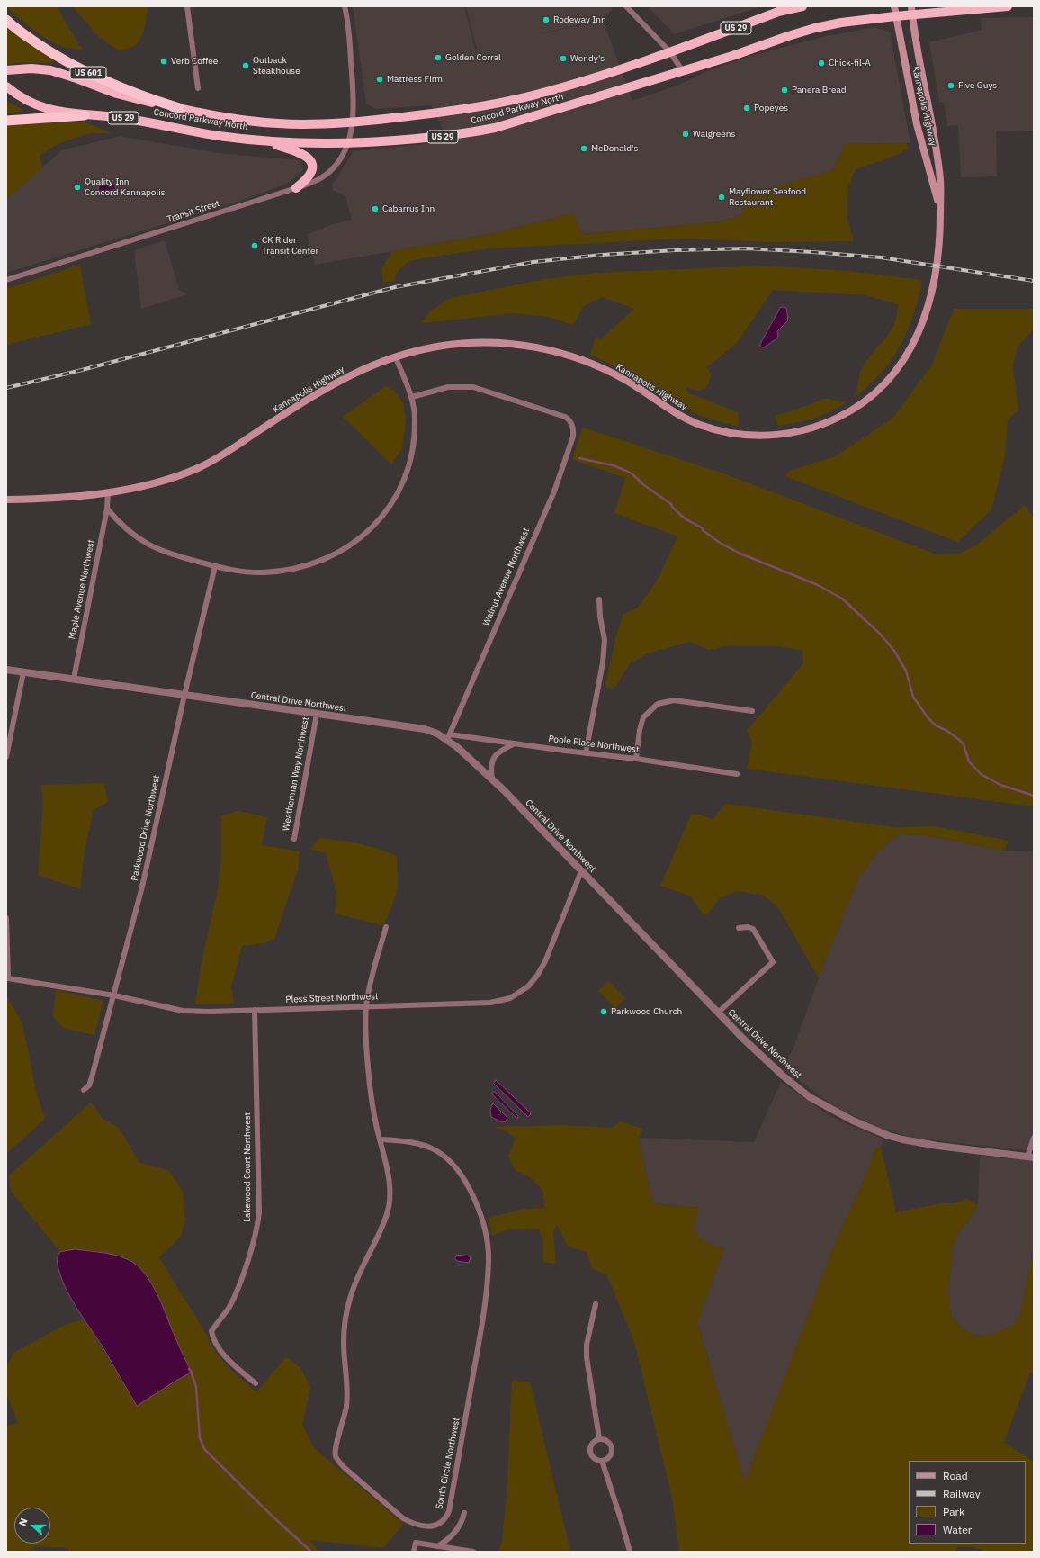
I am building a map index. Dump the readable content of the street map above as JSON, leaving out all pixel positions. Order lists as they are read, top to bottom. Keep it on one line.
{"streets":{"highway":["US 29","US 601","Concord Parkway North"],"main road":["Kannapolis Highway"],"street":["Transit Street","Walnut Avenue Northwest","Maple Avenue Northwest","Central Drive Northwest","Poole Place Northwest","Weatherman Way Northwest","Parkwood Drive Northwest","Pless Street Northwest","Lakewood Court Northwest","South Circle Northwest"]},"crossings":[["US 601","Concord Parkway North"],["Kannapolis Highway","Concord Parkway North"],["Kannapolis Highway","Maple Avenue Northwest"],["Concord Parkway North","Transit Street"],["Walnut Avenue Northwest","Central Drive Northwest"],["Walnut Avenue Northwest","Poole Place Northwest"],["Maple Avenue Northwest","Central Drive Northwest"],["Central Drive Northwest","Poole Place Northwest"],["Central Drive Northwest","Weatherman Way Northwest"],["Central Drive Northwest","Parkwood Drive Northwest"],["Central Drive Northwest","Pless Street Northwest"],["Parkwood Drive Northwest","Pless Street Northwest"],["Pless Street Northwest","Lakewood Court Northwest"],["Pless Street Northwest","South Circle Northwest"]],"places":["Rodeway Inn","Golden Corral","Wendy's","Verb Coffee","Chick-fil-A","Outback Steakhouse","Mattress Firm","Five Guys","Panera Bread","Popeyes","Walgreens","McDonald's","Quality Inn Concord Kannapolis","Mayflower Seafood Restaurant","Cabarrus Inn","CK Rider Transit Center","Parkwood Church"],"legend":["Road","Railway","Park","Water"],"north":"left"}
